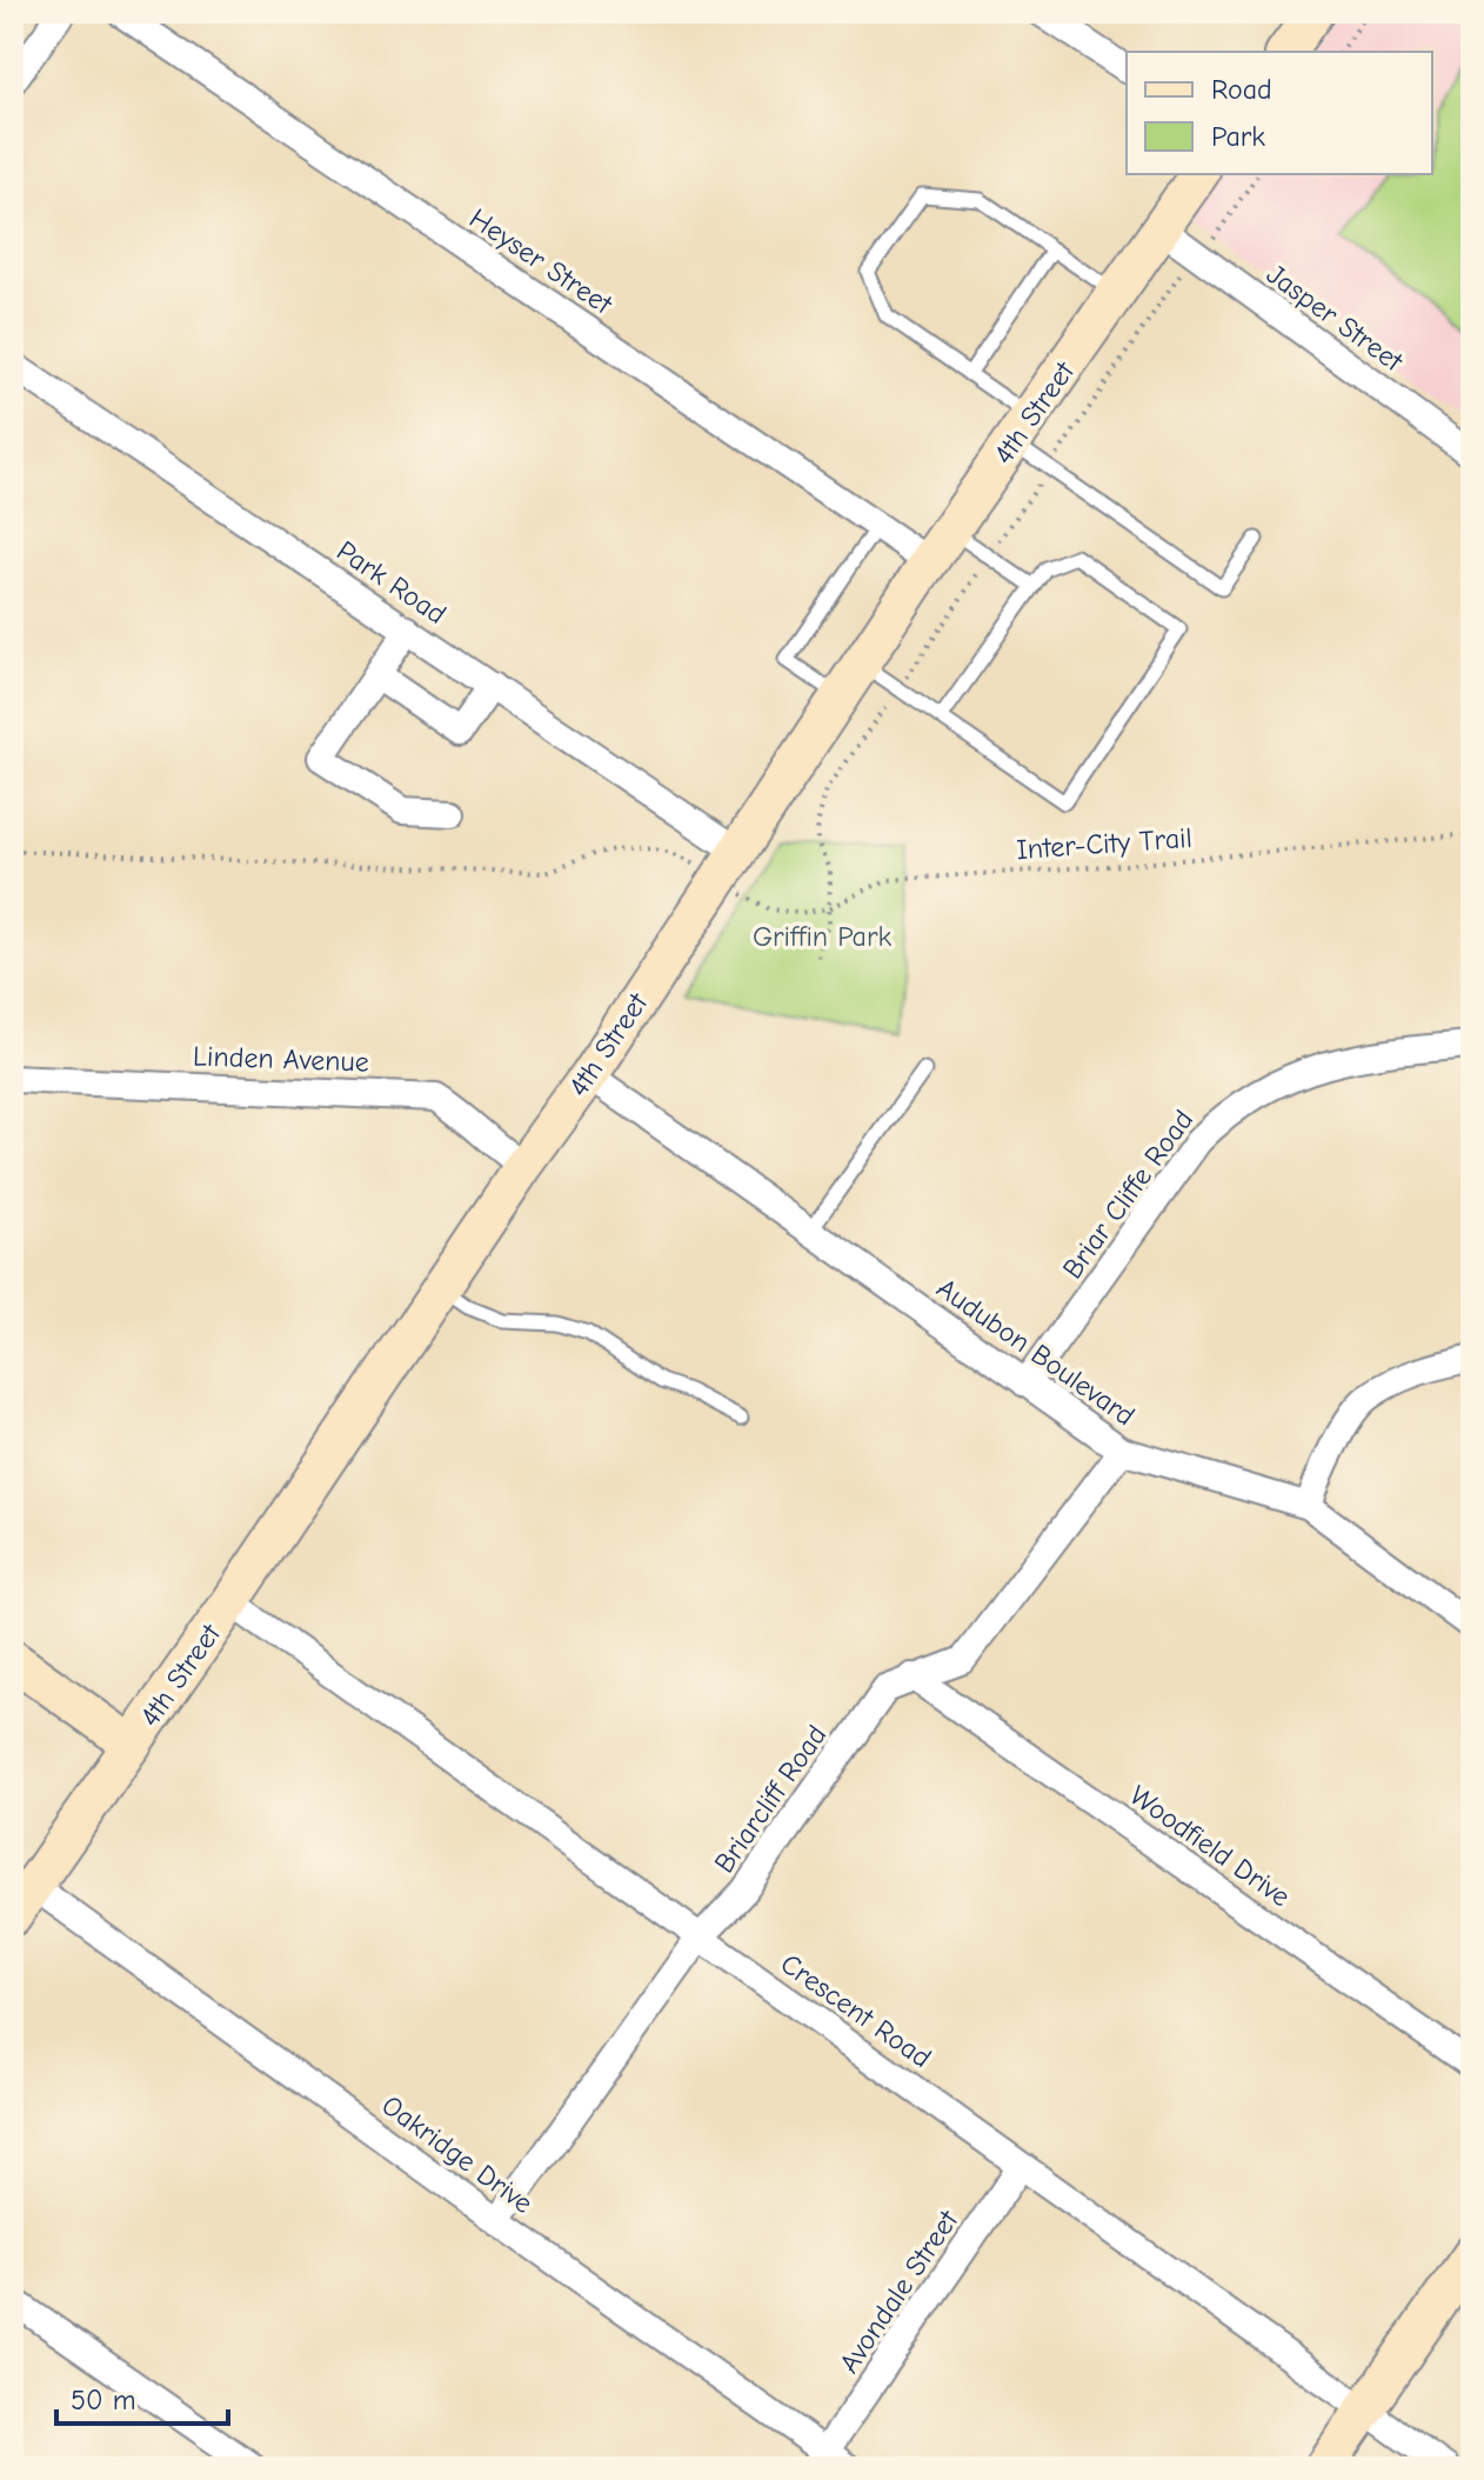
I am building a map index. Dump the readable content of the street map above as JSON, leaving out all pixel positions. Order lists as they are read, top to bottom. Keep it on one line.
{"streets":{"street":["Heyser Street","Jasper Street","4th Street","Park Road","Linden Avenue","Briar Cliffe Road","Audubon Boulevard","Briarcliff Road","Woodfield Drive","Crescent Road","Oakridge Drive","Avondale Street"],"path":["Inter-City Trail"]},"crossings":[["Heyser Street","4th Street"],["Jasper Street","4th Street"],["4th Street","Park Road"],["4th Street","Linden Avenue"],["4th Street","Audubon Boulevard"],["4th Street","Crescent Road"],["4th Street","Oakridge Drive"],["Briar Cliffe Road","Audubon Boulevard"],["Audubon Boulevard","Briarcliff Road"],["Briarcliff Road","Woodfield Drive"],["Briarcliff Road","Crescent Road"],["Briarcliff Road","Oakridge Drive"],["Crescent Road","Avondale Street"],["Oakridge Drive","Avondale Street"]],"parks":["Griffin Park"],"legend":["Road","Park"],"scale_bar":"50 m"}
